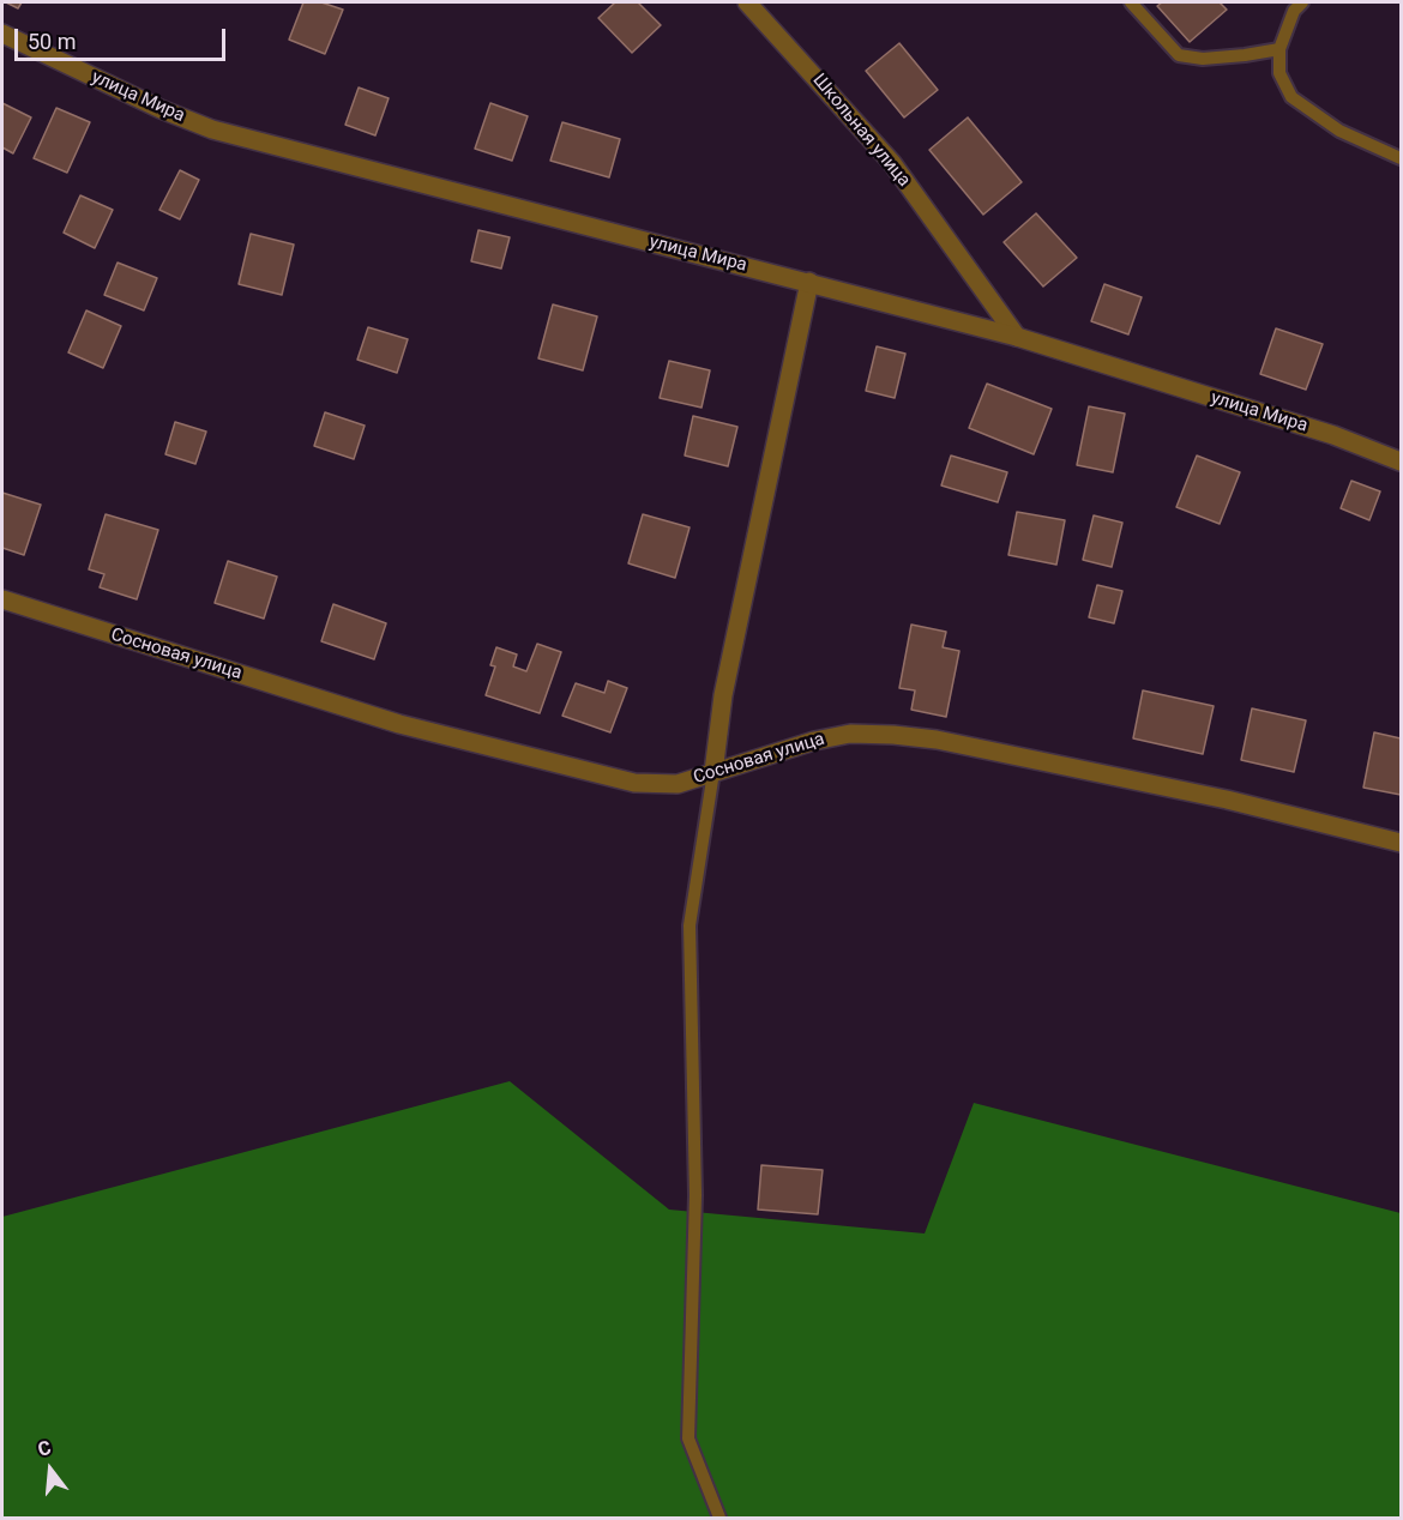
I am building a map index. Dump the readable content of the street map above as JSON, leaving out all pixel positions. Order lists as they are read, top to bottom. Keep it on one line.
{"streets":{"street":["улица Мира","Школьная улица","Сосновая улица"]},"crossings":[["улица Мира","Школьная улица"]],"scale_bar":"50 m","north":"top"}
